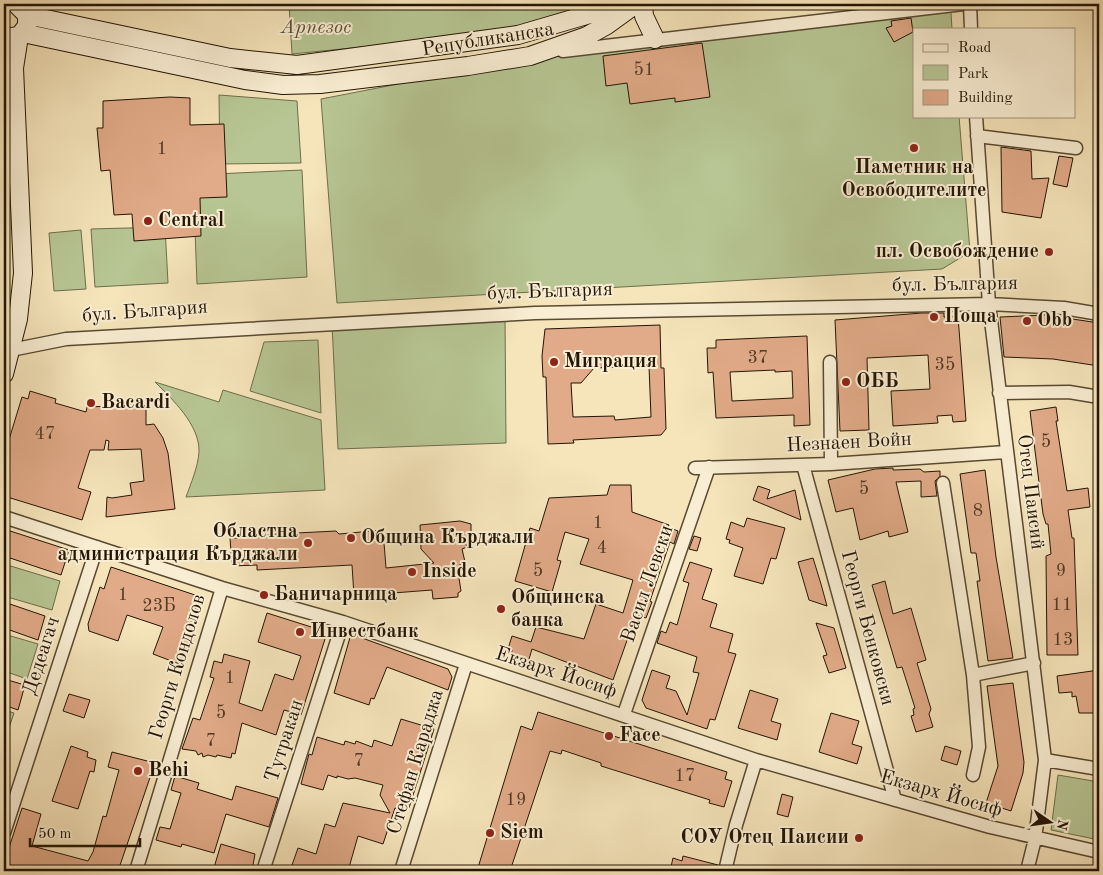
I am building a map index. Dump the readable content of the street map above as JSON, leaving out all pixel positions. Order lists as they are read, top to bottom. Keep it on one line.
{"streets":{"main road":["Републиканска"],"street":["бул. България","Незнаен Войн","Отец Паисий","Васил Левски","Георги Бенковски","Дедеагач","Георги Кондолов","Екзарх Йосиф","Тутракан","Стефан Караджа"]},"crossings":[["бул. България","Отец Паисий"],["Незнаен Войн","Отец Паисий"],["Незнаен Войн","Васил Левски"],["Незнаен Войн","Георги Бенковски"],["Отец Паисий","Екзарх Йосиф"],["Васил Левски","Екзарх Йосиф"],["Георги Бенковски","Екзарх Йосиф"],["Дедеагач","Екзарх Йосиф"],["Георги Кондолов","Екзарх Йосиф"],["Екзарх Йосиф","Тутракан"],["Екзарх Йосиф","Стефан Караджа"]],"parks":["Арпезос"],"places":["Паметник на Освободителите","Central","пл. Освобождение","Поща","Obb","Миграция","ОББ","Bacardi","Община Кърджали","Областна администрация Кърджали","Inside","Баничарница","Общинска банка","Инвестбанк","Face","Behi","Siem","СОУ Отец Паисии"],"house_numbers":["51","1","37","35","47","5","5","8","1","4","5","9","1","11","23Б","13","1","5","7","7","17","19"],"legend":["Road","Park","Building"],"scale_bar":"50 m","north":"right"}
